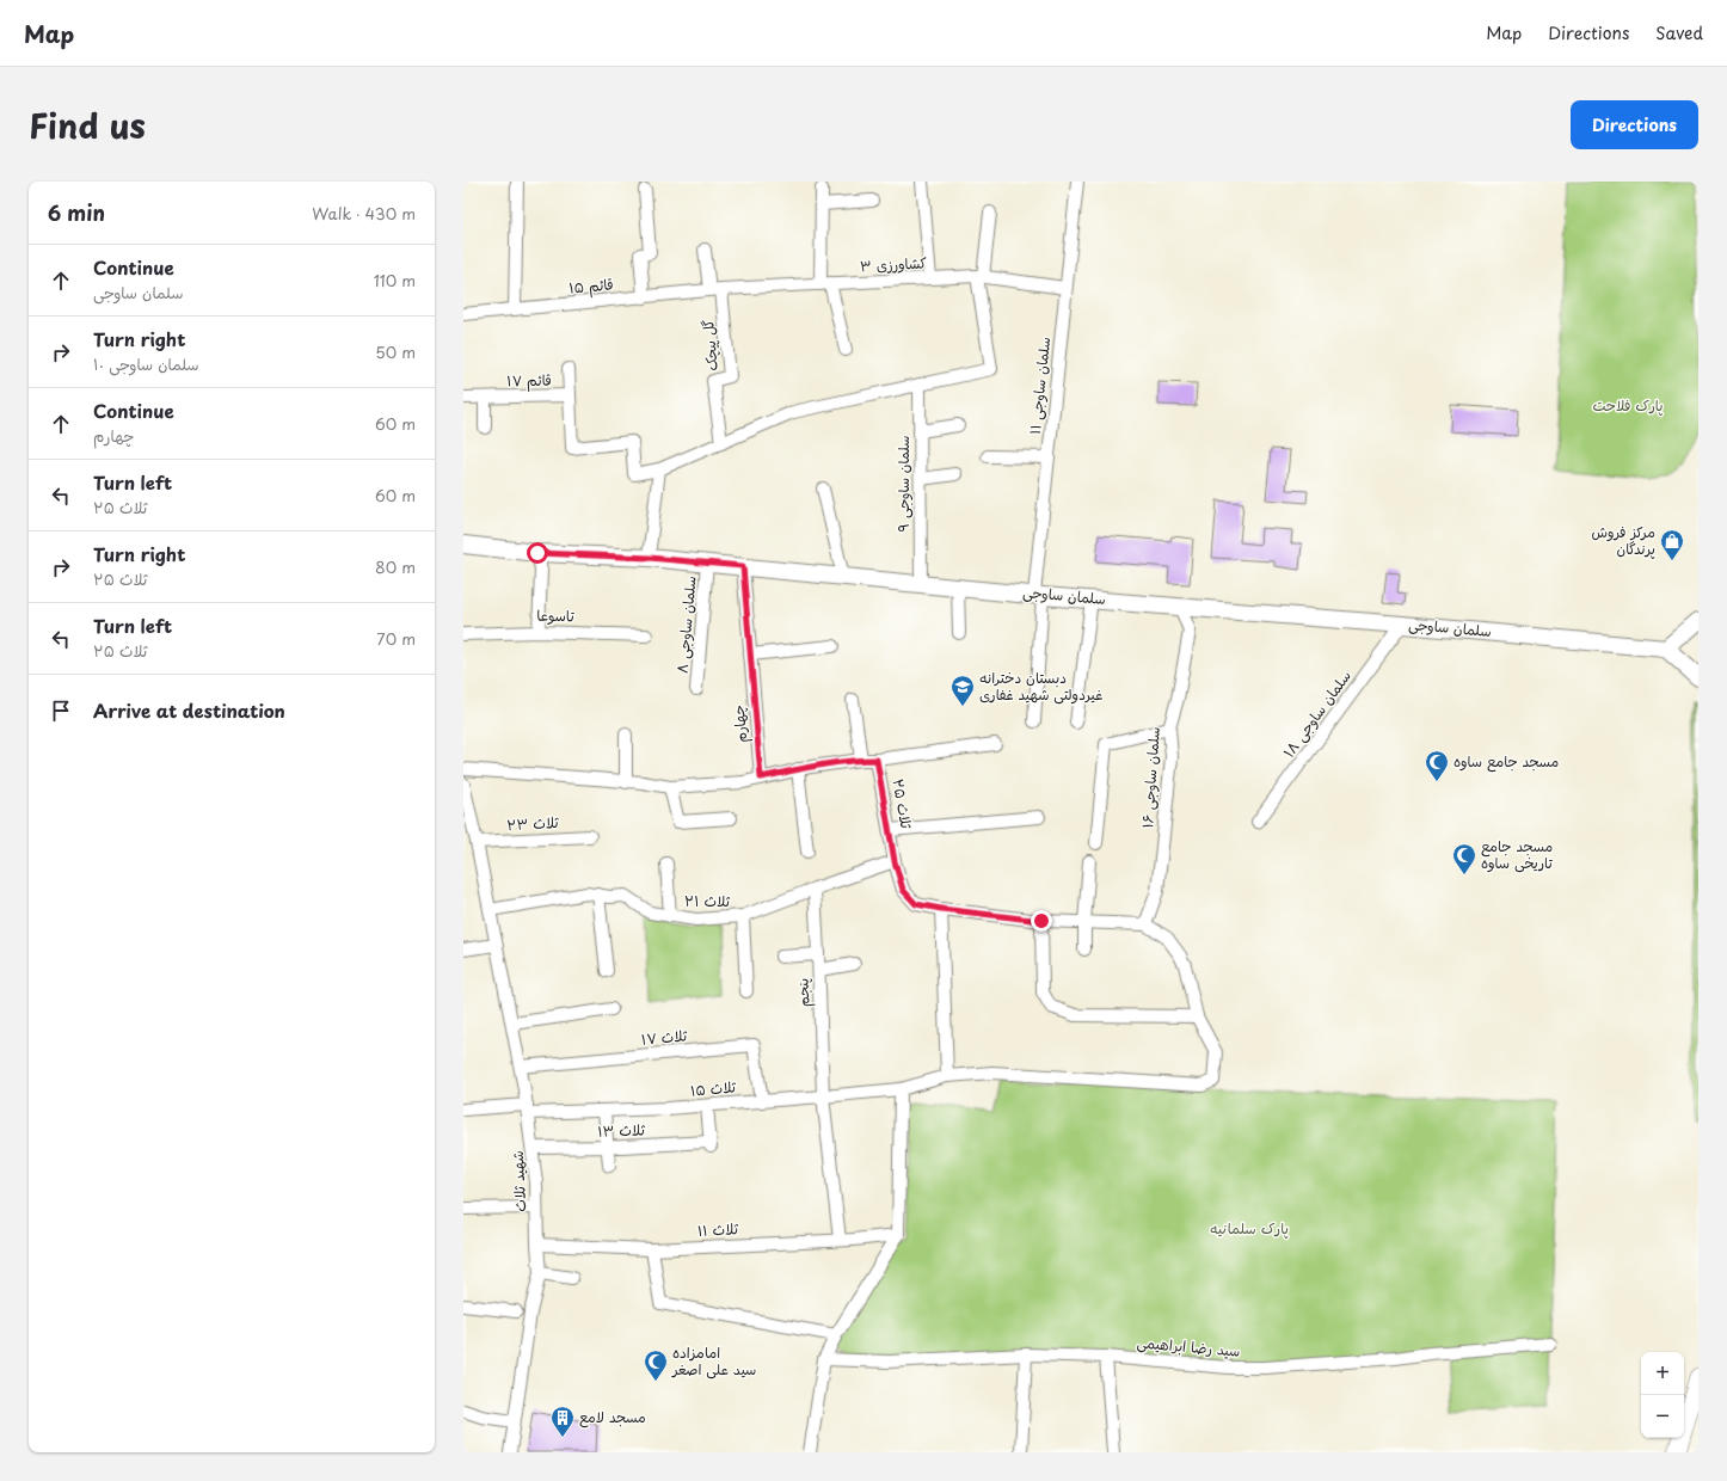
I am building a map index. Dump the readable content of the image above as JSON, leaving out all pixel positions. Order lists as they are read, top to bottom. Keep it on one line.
{"streets":{"street":["کشاورزی ۳","قائم ۱۵","گل پیچک","قائم ۱۷","سلمان ساوجی ۱۱","سلمان ساوجی ۹","سلمان ساوجی","تاسوعا","سلمان ساوجی ۸","سلمان ساوجی ۱۸","چهارم","سلمان ساوجی ۱۶","ثلاث ۲۵","ثلاث ۲۳","ثلاث ۲۱","پنجم","ثلاث ۱۷","ثلاث ۱۵","ثلاث ۱۳","شهید ثلاث","ثلاث ۱۱","سید رضا ابراهیمی"]},"crossings":[["کشاورزی ۳","قائم ۱۵"],["کشاورزی ۳","گل پیچک"],["کشاورزی ۳","سلمان ساوجی ۱۱"],["قائم ۱۵","گل پیچک"],["سلمان ساوجی ۱۱","سلمان ساوجی"],["سلمان ساوجی ۹","سلمان ساوجی"],["سلمان ساوجی","سلمان ساوجی ۸"],["سلمان ساوجی","سلمان ساوجی ۱۸"],["سلمان ساوجی","چهارم"],["سلمان ساوجی","سلمان ساوجی ۱۶"],["سلمان ساوجی ۱۶","ثلاث ۲۵"],["ثلاث ۲۵","ثلاث ۲۱"],["ثلاث ۲۳","شهید ثلاث"],["ثلاث ۲۱","پنجم"],["ثلاث ۲۱","شهید ثلاث"],["پنجم","ثلاث ۱۵"],["پنجم","ثلاث ۱۱"],["ثلاث ۱۷","ثلاث ۱۵"],["ثلاث ۱۷","شهید ثلاث"],["ثلاث ۱۵","ثلاث ۱۳"],["ثلاث ۱۵","شهید ثلاث"],["ثلاث ۱۳","شهید ثلاث"],["شهید ثلاث","ثلاث ۱۱"]],"parks":["پارک فلاحت","پارک سلمانیه"],"places":{"shop":["مرکز فروش پرندگان"],"school or university":["دبستان دخترانه غیردولتی شهید غفاری"],"mosque":["مسجد جامع ساوه","مسجد جامع تاریخی ساوه","امامزاده سید علی اصغر"],"building":["مسجد لامع"]},"page":{"header":"Map","nav":["Map","Directions","Saved"],"title":"Find us","buttons":"Directions","heading":["6 min","Walk · 430 m"],"list":[["Continue","سلمان ساوجی","110 m"],["Turn right","سلمان ساوجی ۱۰","50 m"],["Continue","چهارم","60 m"],["Turn left","ثلاث ۲۵","60 m"],["Turn right","ثلاث ۲۵","80 m"],["Turn left","ثلاث ۲۵","70 m"],"Arrive at destination"],"map_buttons":["+","−"]}}
